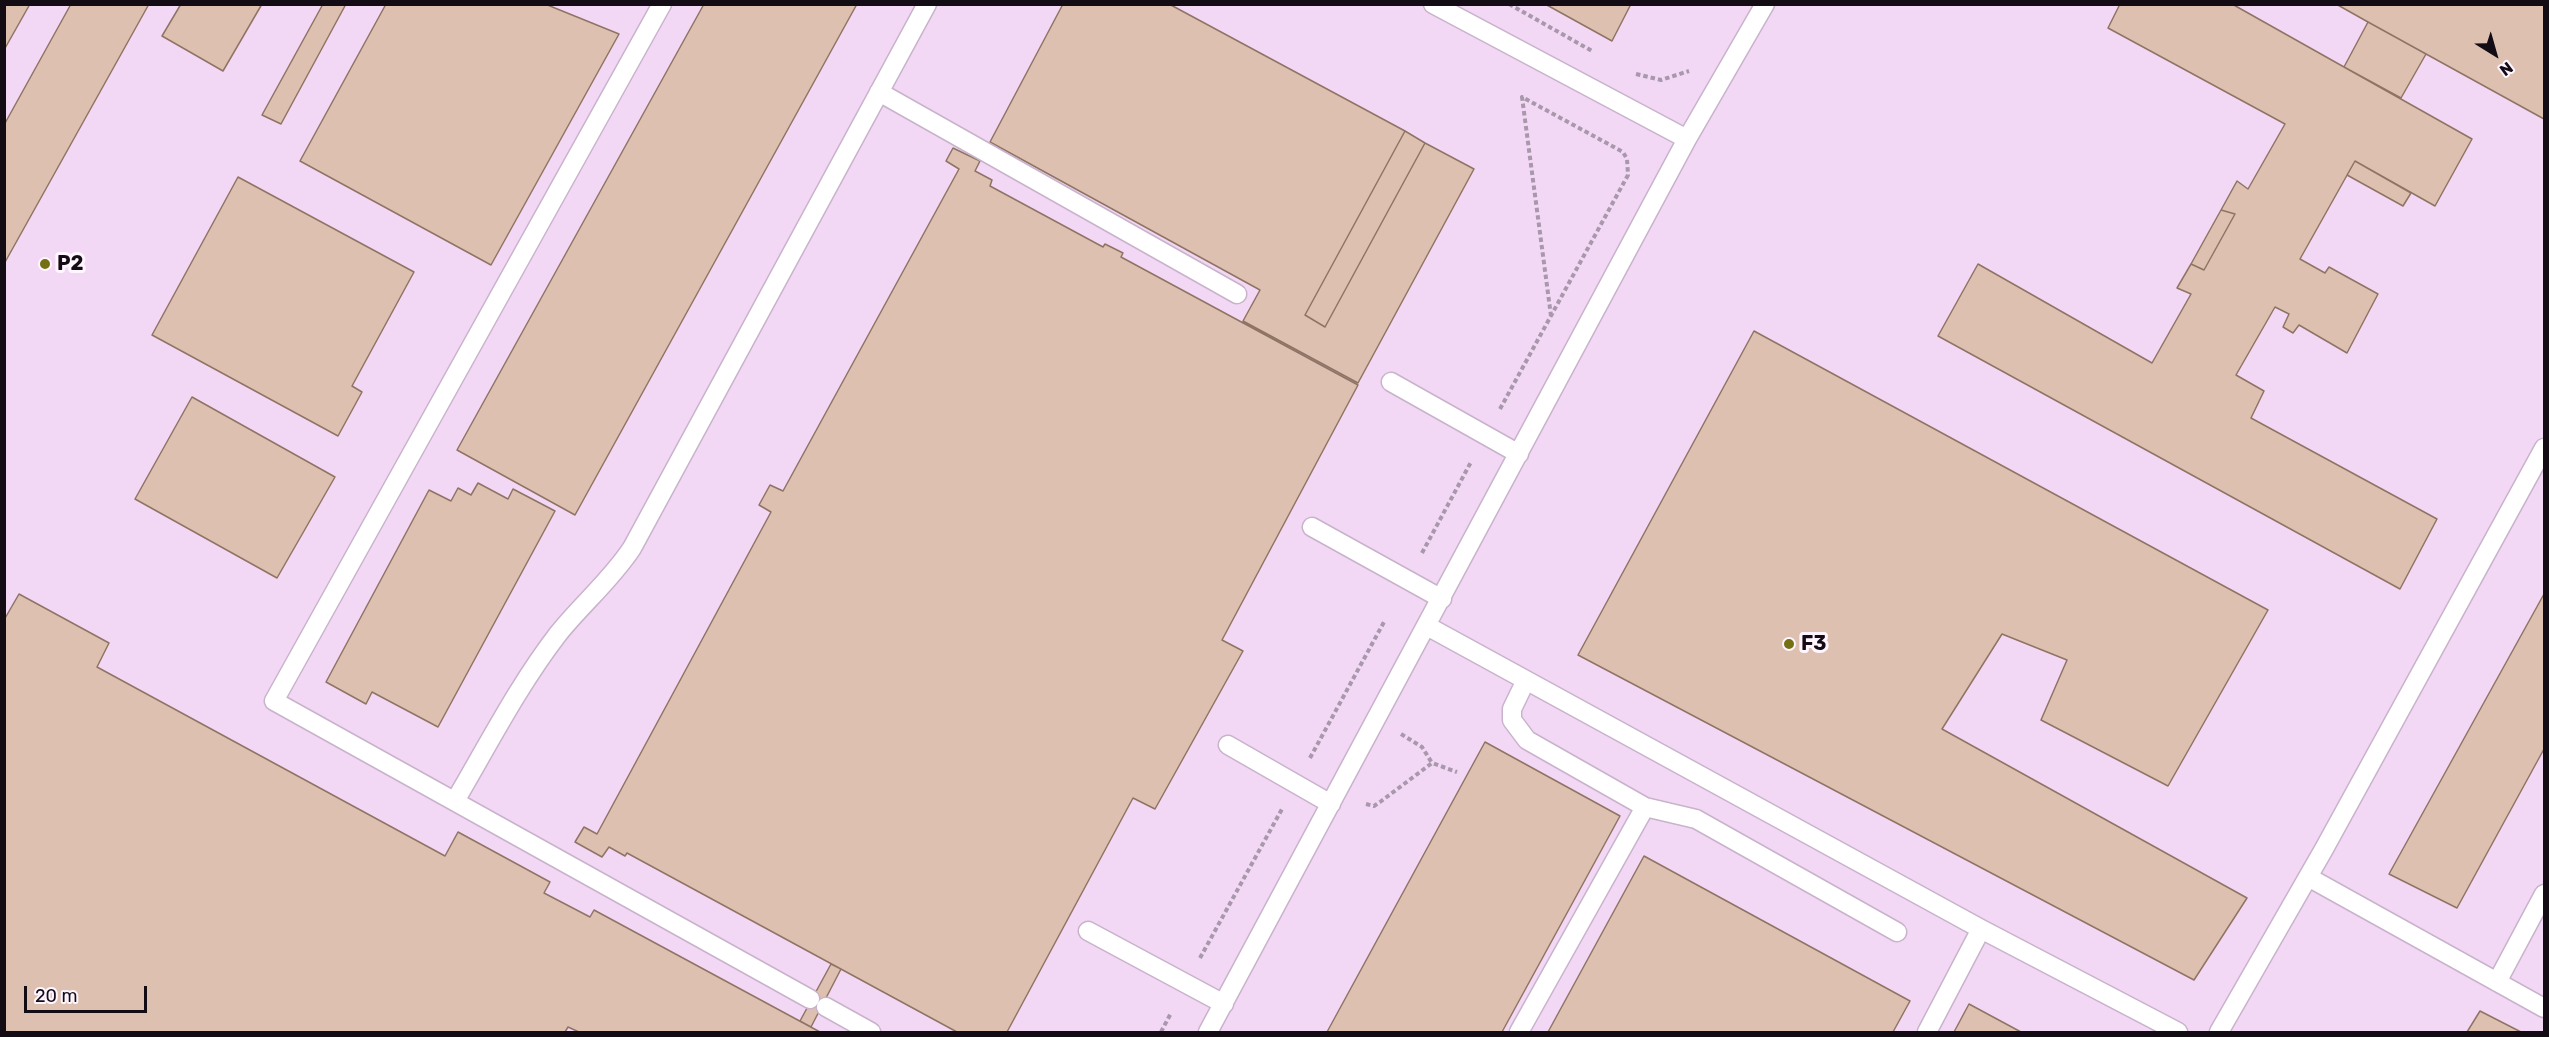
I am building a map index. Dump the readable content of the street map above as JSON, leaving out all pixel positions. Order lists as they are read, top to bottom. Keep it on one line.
{"places":["P2","F3"],"scale_bar":"20 m","north":"bottom right"}
